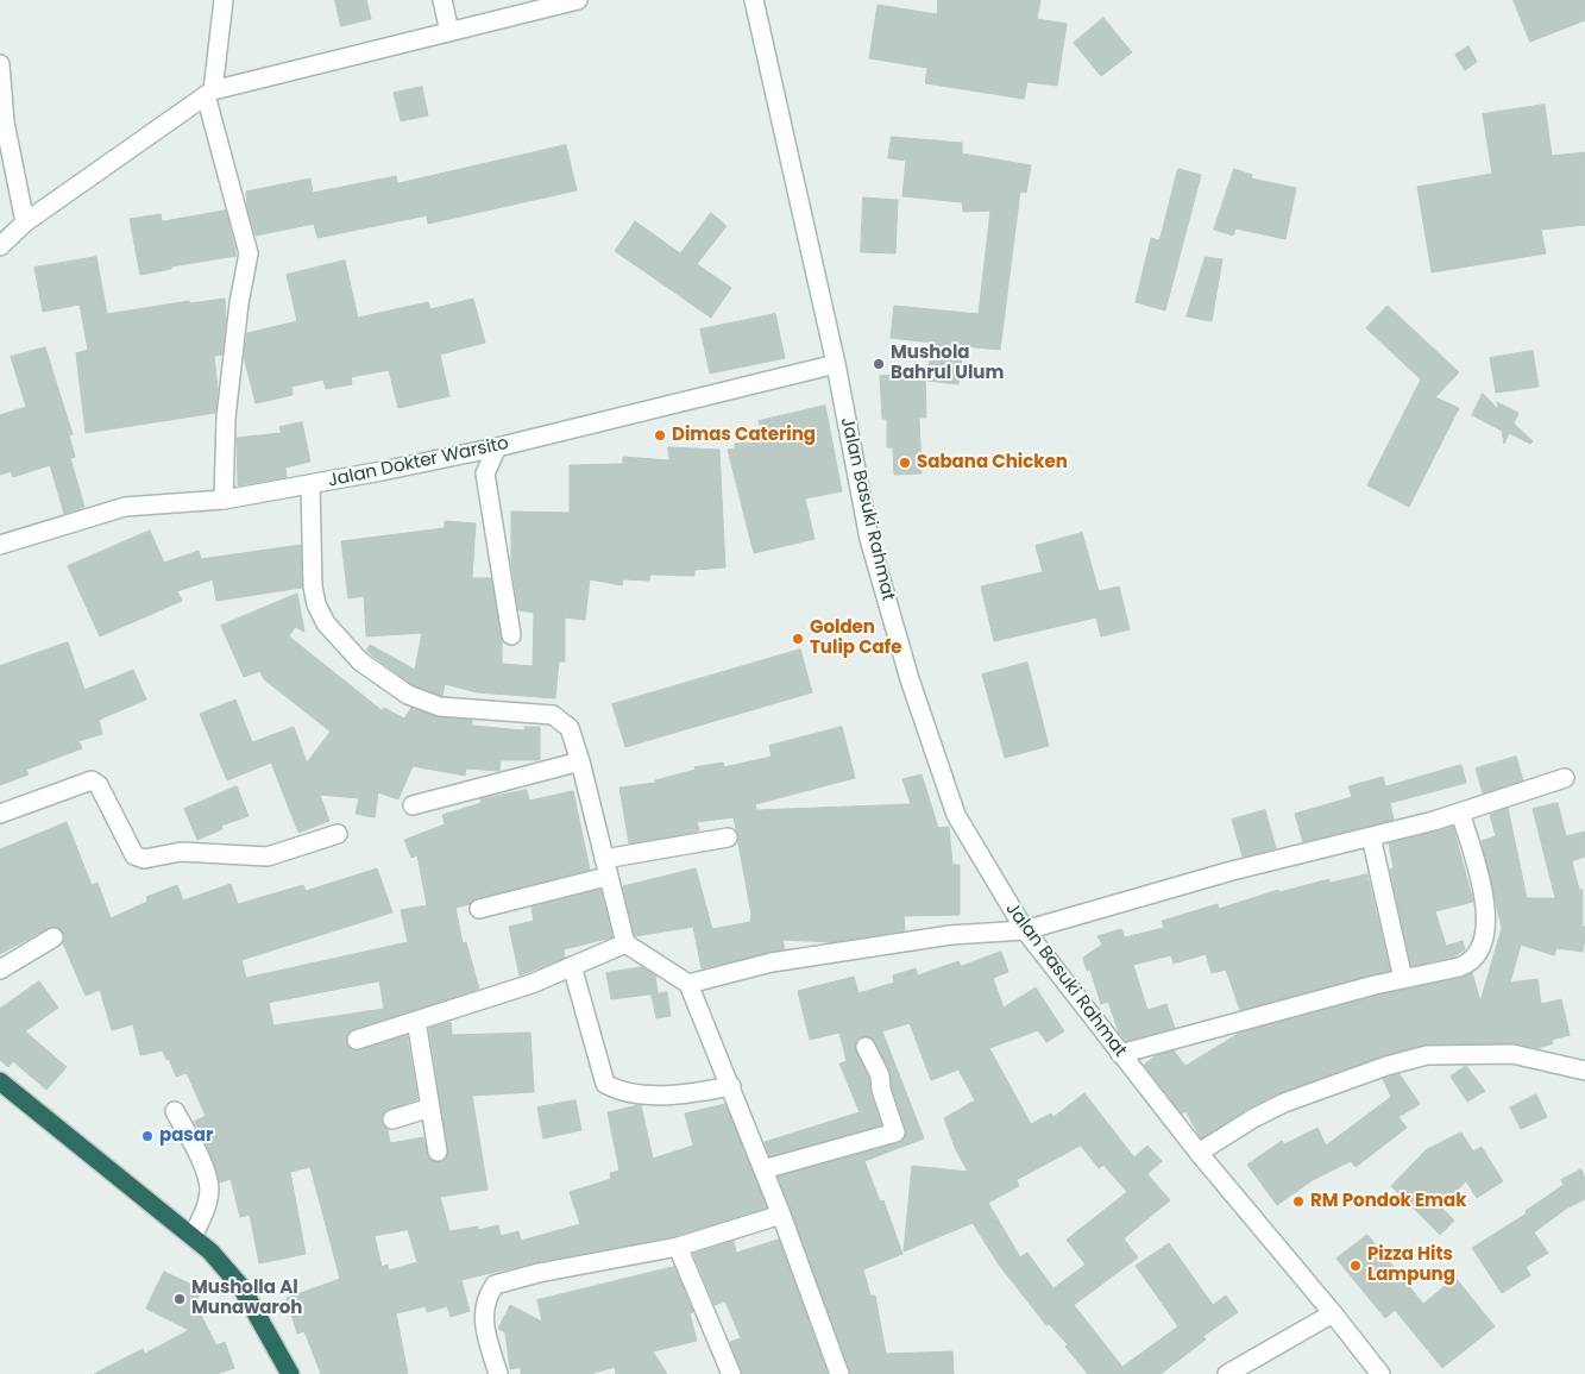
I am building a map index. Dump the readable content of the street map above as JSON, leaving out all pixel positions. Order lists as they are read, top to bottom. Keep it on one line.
{"streets":{"street":["Jalan Dokter Warsito","Jalan Basuki Rahmat"]},"crossings":[["Jalan Dokter Warsito","Jalan Basuki Rahmat"]],"places":["Mushola Bahrul Ulum","Dimas Catering","Sabana Chicken","Golden Tulip Cafe","pasar","RM Pondok Emak","Pizza Hits Lampung","Musholla Al Munawaroh"]}
